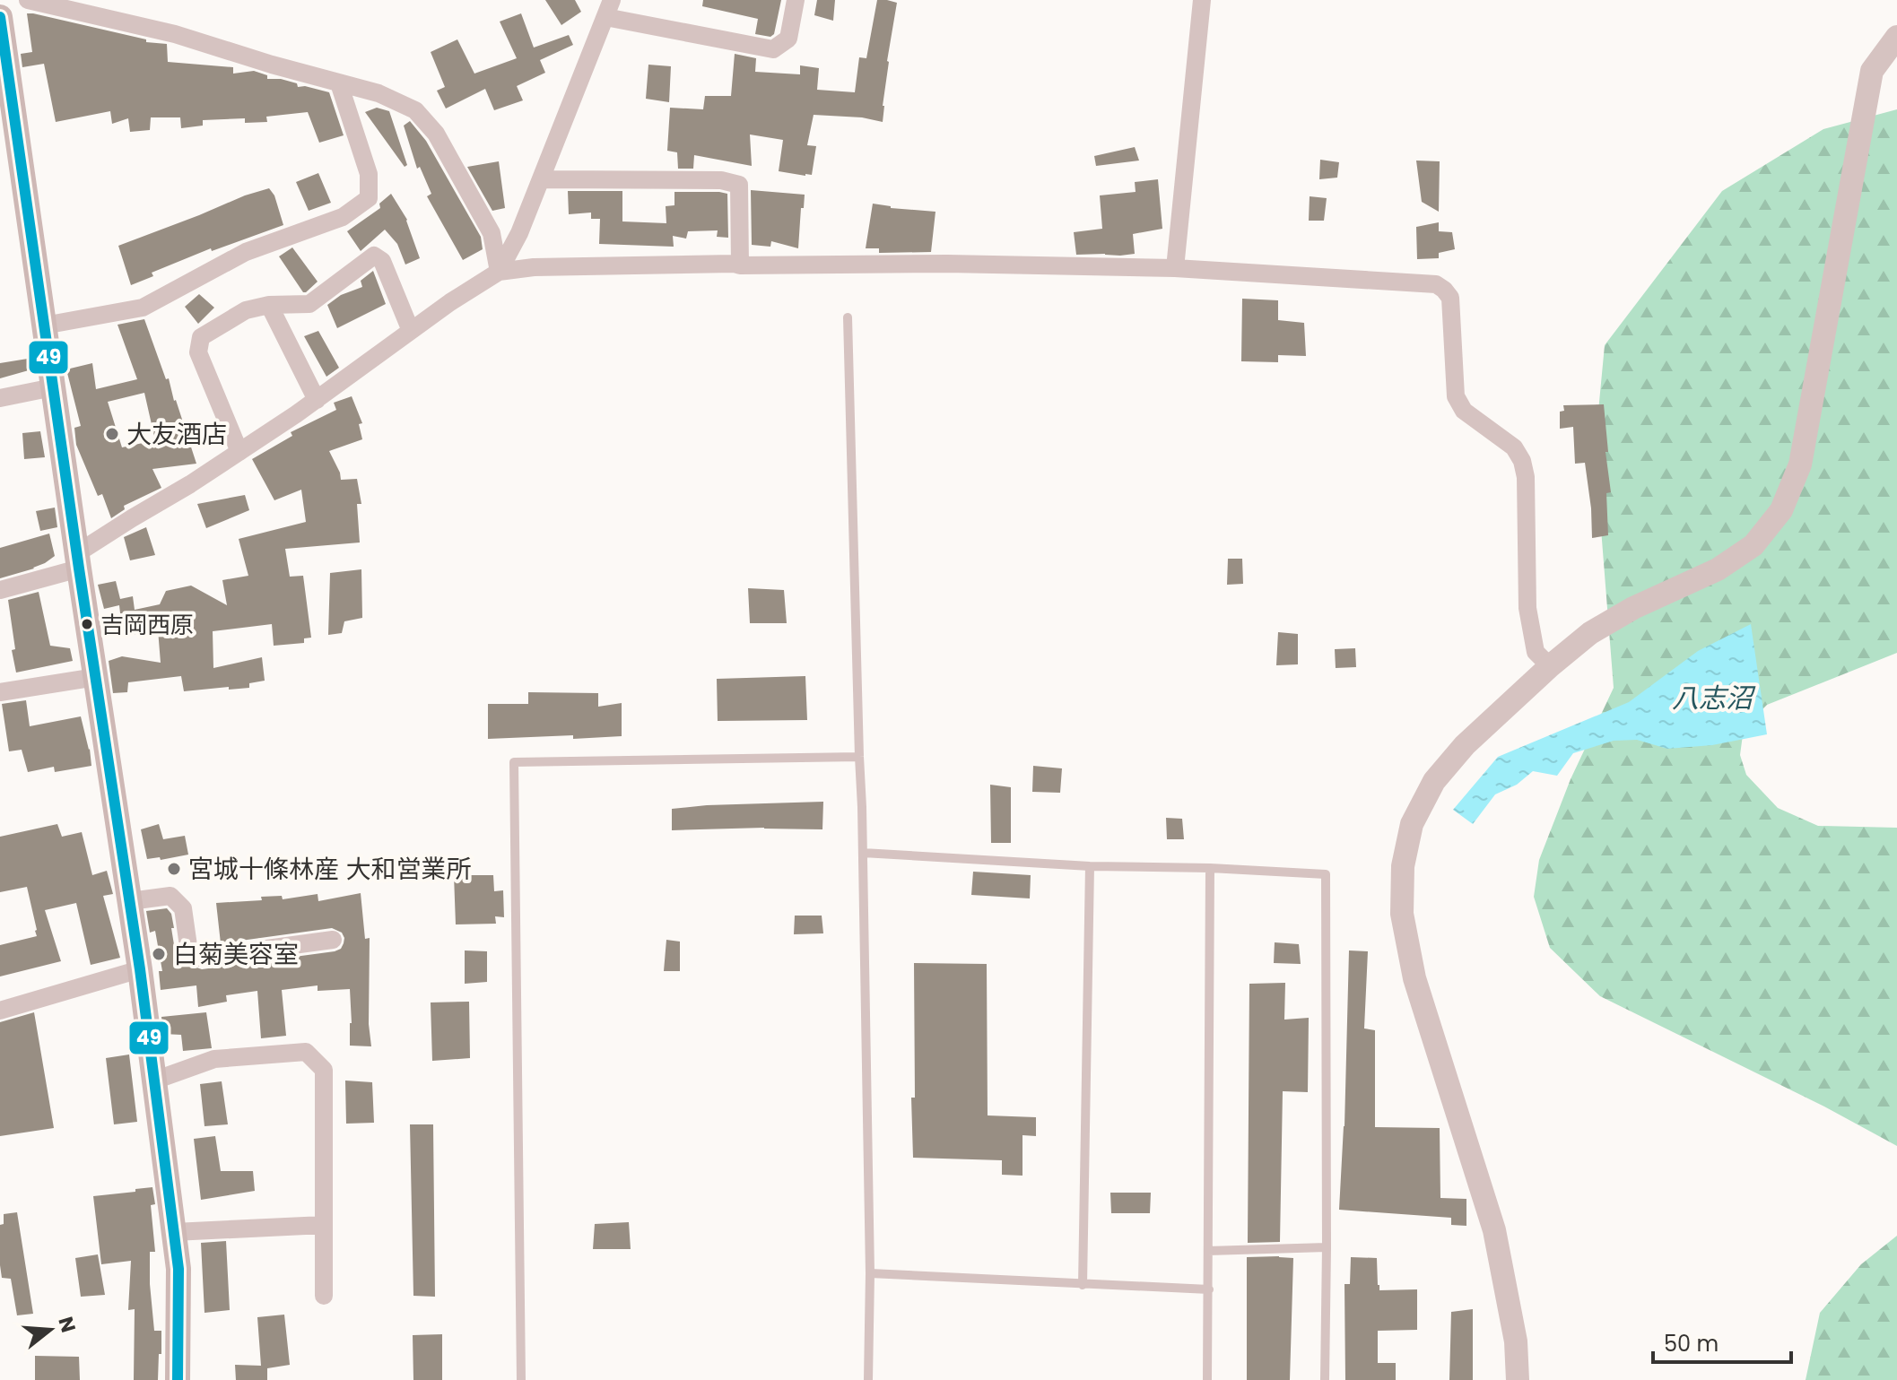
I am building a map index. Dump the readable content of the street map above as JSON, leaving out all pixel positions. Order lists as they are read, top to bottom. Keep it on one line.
{"water":["八志沼"],"places":["大友酒店","吉岡西原","宮城十條林産 大和営業所","白菊美容室"],"lines":["transit line 49"],"scale_bar":"50 m","north":"right"}
